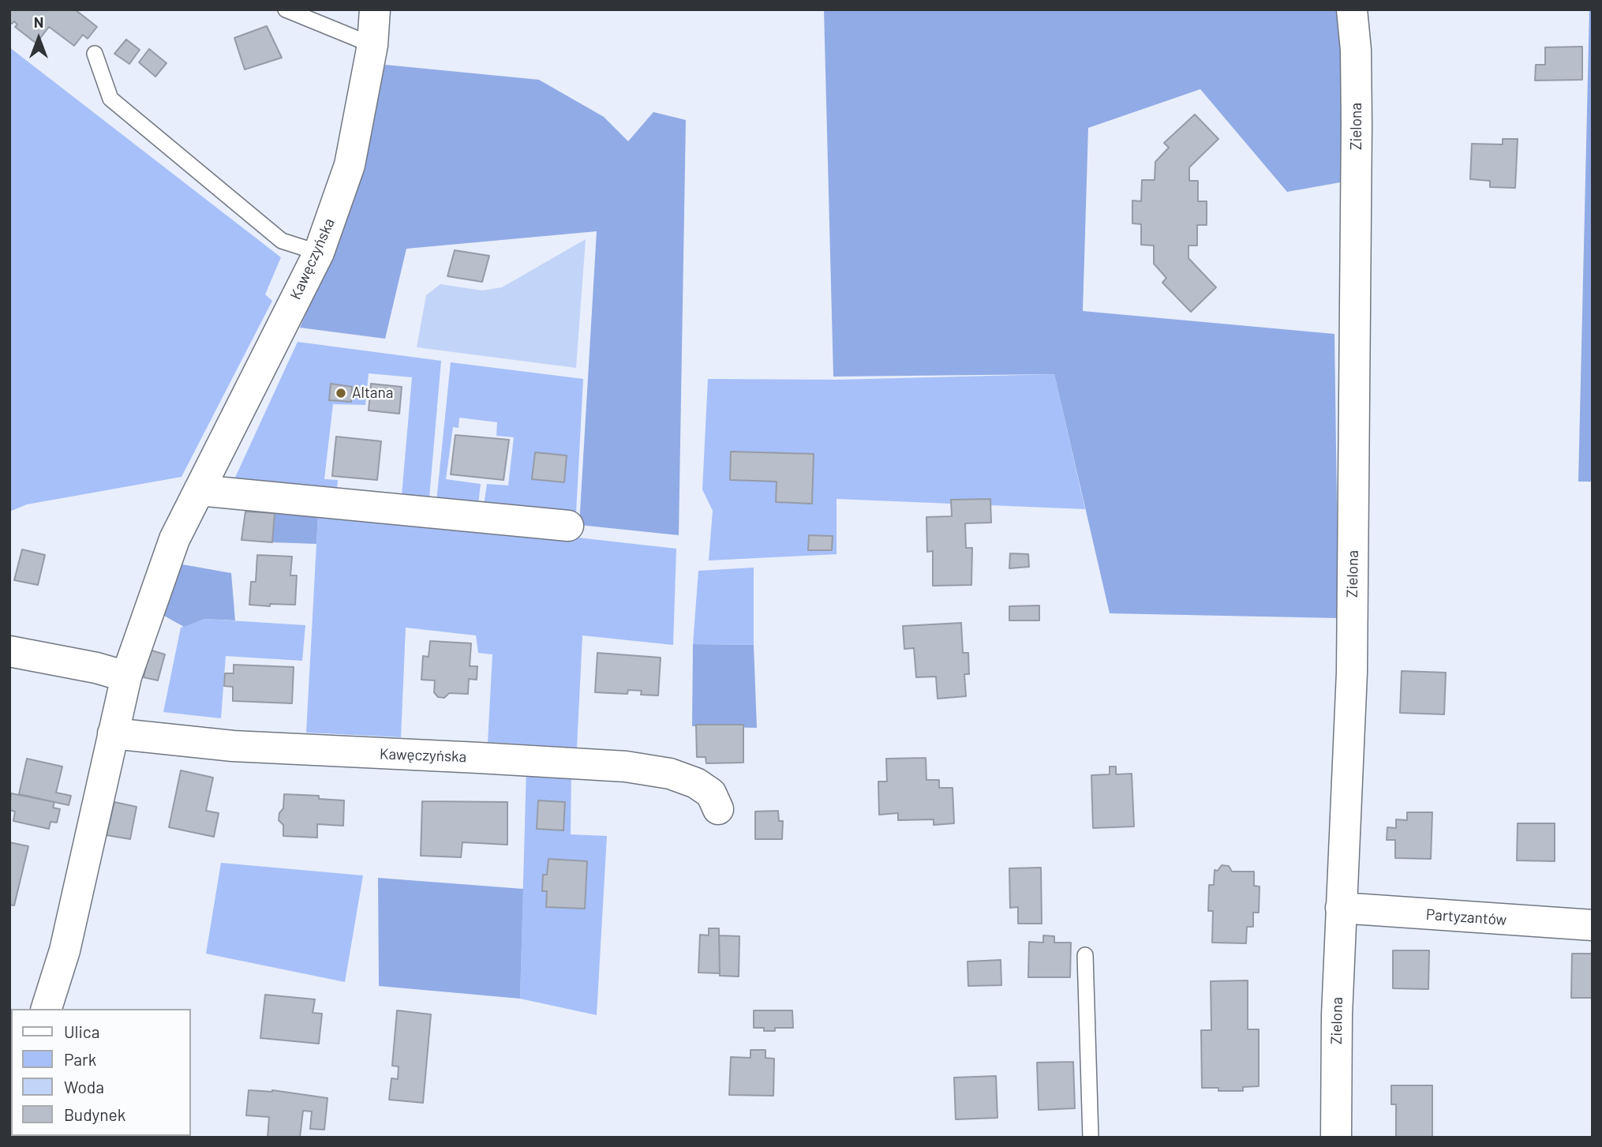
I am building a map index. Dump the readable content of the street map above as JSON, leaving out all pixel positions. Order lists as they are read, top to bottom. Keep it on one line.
{"streets":{"street":["Zielona","Kawęczyńska","Partyzantów"]},"crossings":[["Zielona","Partyzantów"]],"places":["Altana"],"legend":["Ulica","Park","Woda","Budynek"],"north":"top"}
